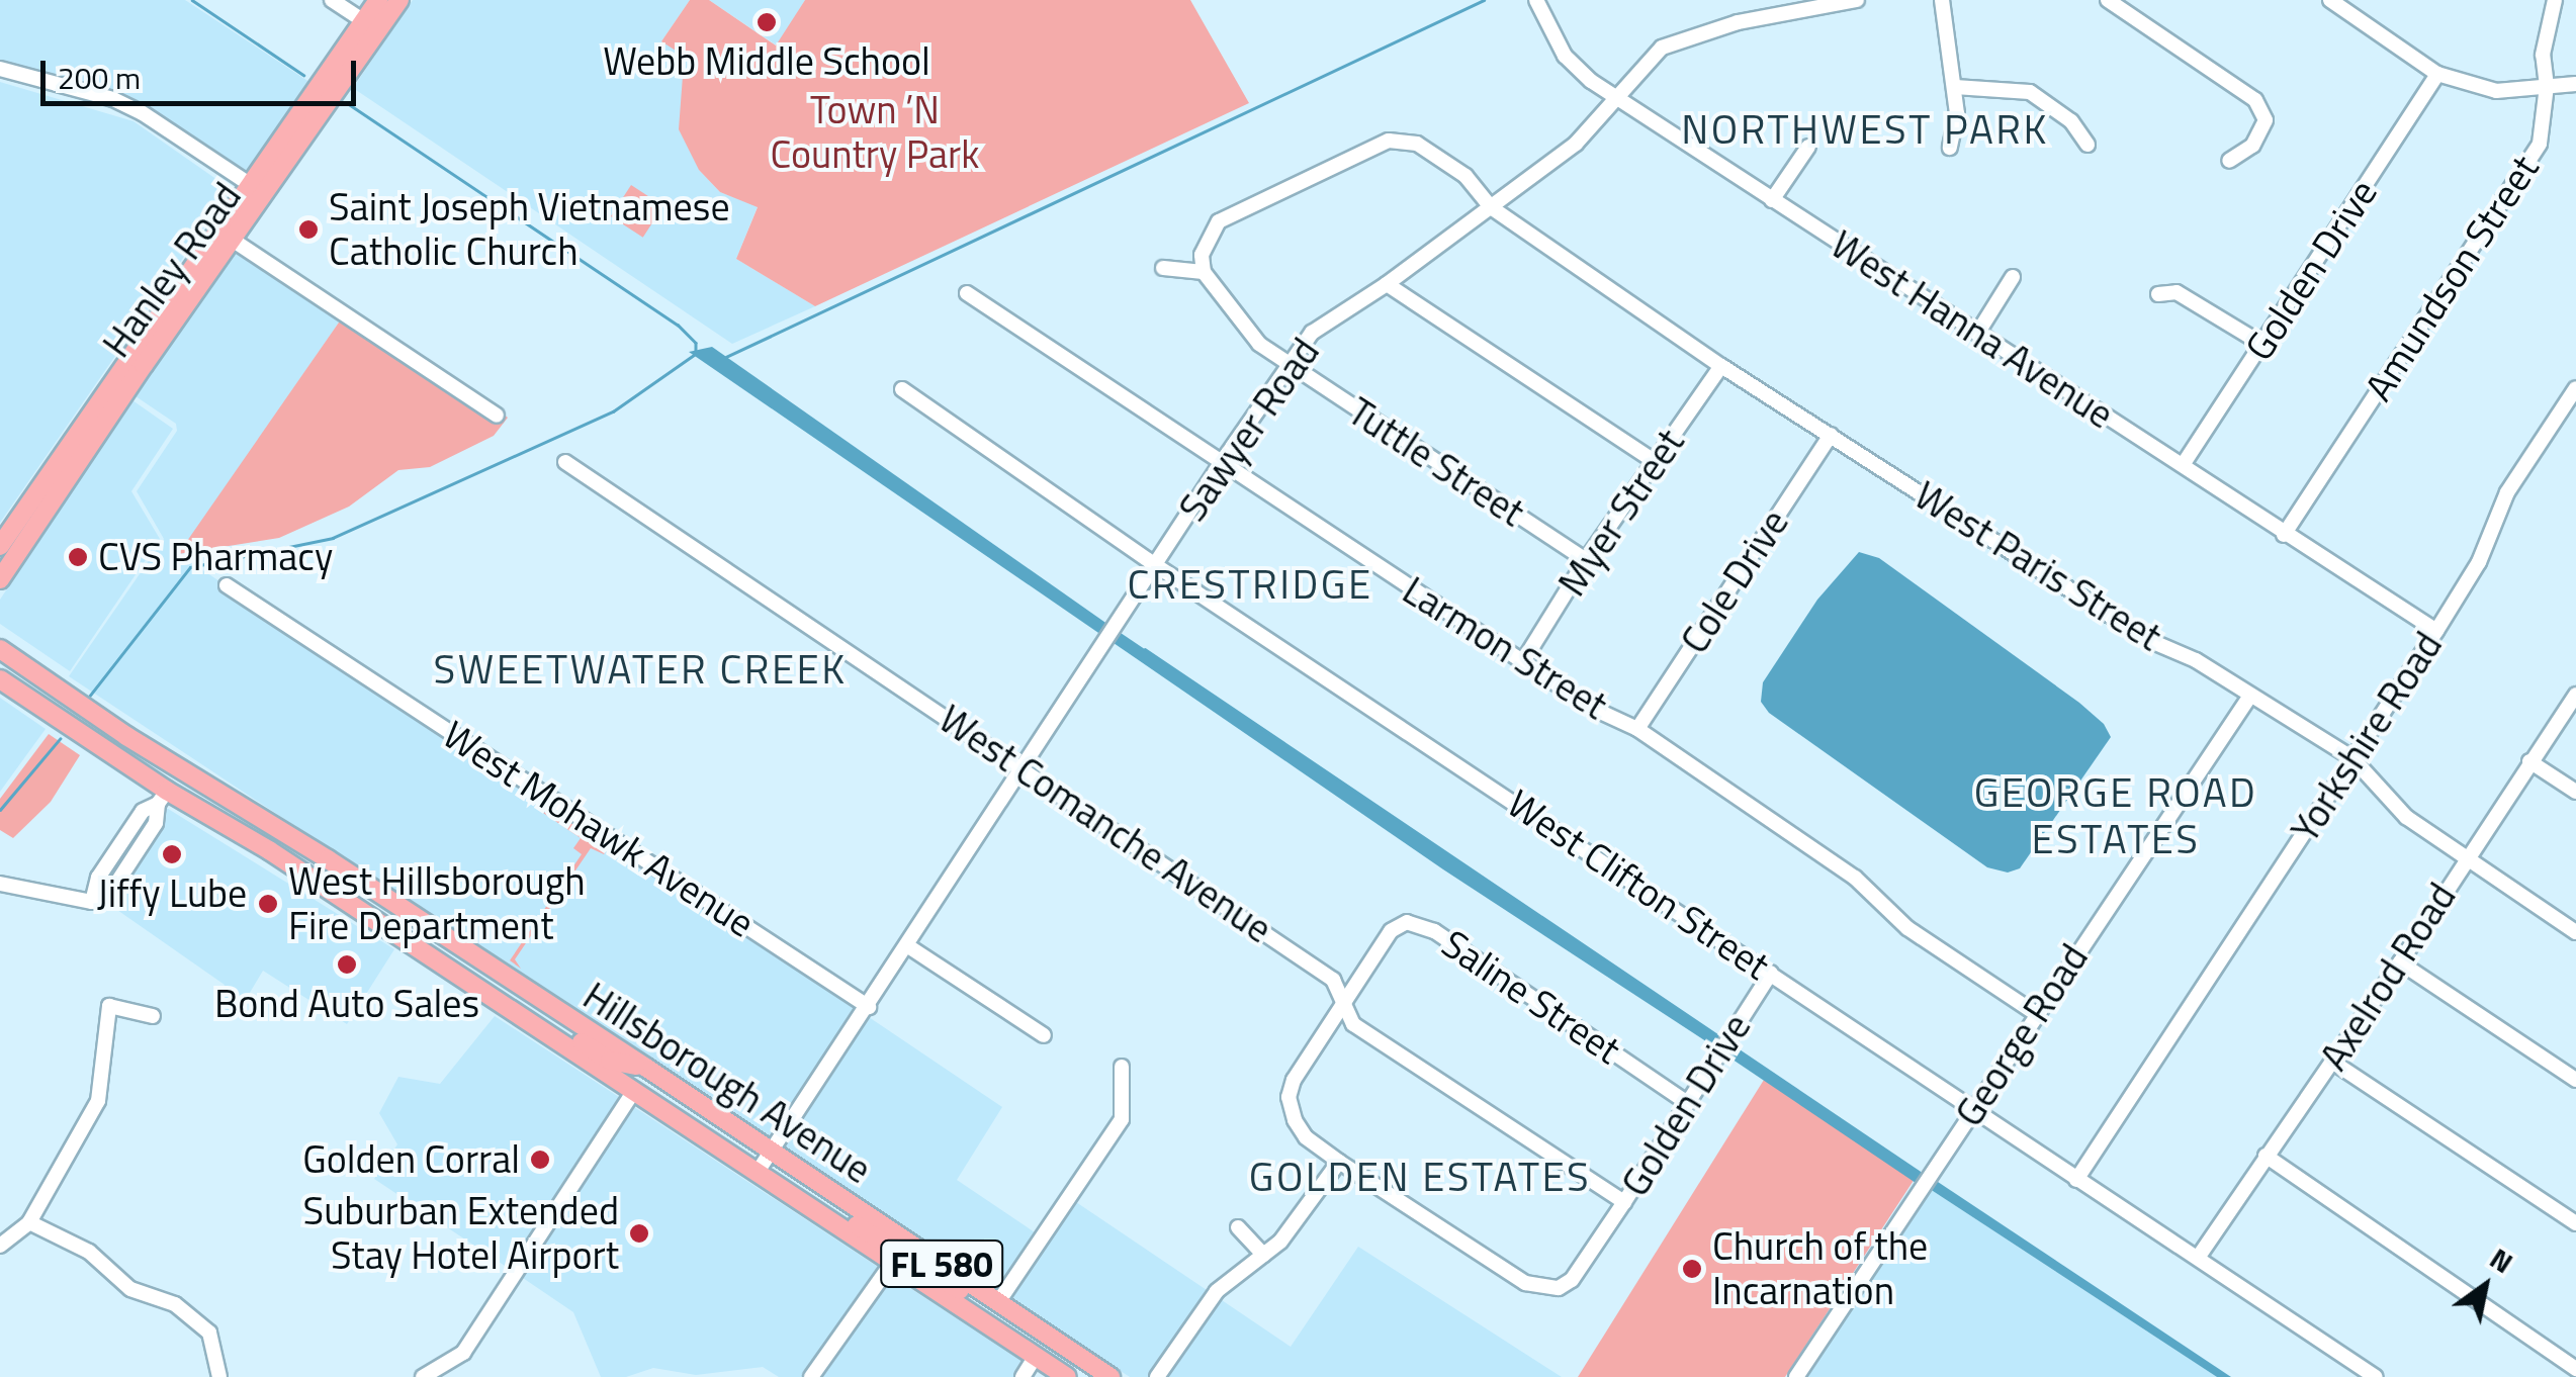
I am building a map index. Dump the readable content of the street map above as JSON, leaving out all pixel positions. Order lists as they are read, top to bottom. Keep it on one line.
{"streets":{"main road":["Hanley Road","Hillsborough Avenue","FL 580"],"street":["Golden Drive","Amundson Street","West Hanna Avenue","Sawyer Road","Tuttle Street","Myer Street","West Paris Street","Cole Drive","Larmon Street","Yorkshire Road","West Comanche Avenue","West Mohawk Avenue","West Clifton Street","Axelrod Road","Saline Street","George Road"]},"crossings":[["Golden Drive","West Hanna Avenue"],["Golden Drive","West Comanche Avenue"],["Golden Drive","West Clifton Street"],["Golden Drive","Saline Street"],["Amundson Street","West Hanna Avenue"],["West Hanna Avenue","Sawyer Road"],["West Hanna Avenue","Yorkshire Road"],["Sawyer Road","Tuttle Street"],["Sawyer Road","West Paris Street"],["Sawyer Road","Larmon Street"],["Sawyer Road","West Comanche Avenue"],["Sawyer Road","West Mohawk Avenue"],["Sawyer Road","West Clifton Street"],["Sawyer Road","Hillsborough Avenue"],["Tuttle Street","Myer Street"],["Tuttle Street","West Paris Street"],["Myer Street","West Paris Street"],["Myer Street","Larmon Street"],["West Paris Street","Cole Drive"],["West Paris Street","Yorkshire Road"],["West Paris Street","Axelrod Road"],["West Paris Street","George Road"],["Cole Drive","Larmon Street"],["Larmon Street","George Road"],["Yorkshire Road","West Clifton Street"],["West Comanche Avenue","Saline Street"],["West Clifton Street","Axelrod Road"],["West Clifton Street","George Road"]],"districts":["NORTHWEST PARK","CRESTRIDGE","SWEETWATER CREEK","GEORGE ROAD ESTATES","GOLDEN ESTATES"],"parks":["Town ’N Country Park"],"places":["Webb Middle School","Saint Joseph Vietnamese Catholic Church","CVS Pharmacy","Jiffy Lube","West Hillsborough Fire Department","Bond Auto Sales","Golden Corral","Suburban Extended Stay Hotel Airport","Church of the Incarnation"],"scale_bar":"200 m","north":"top right"}
